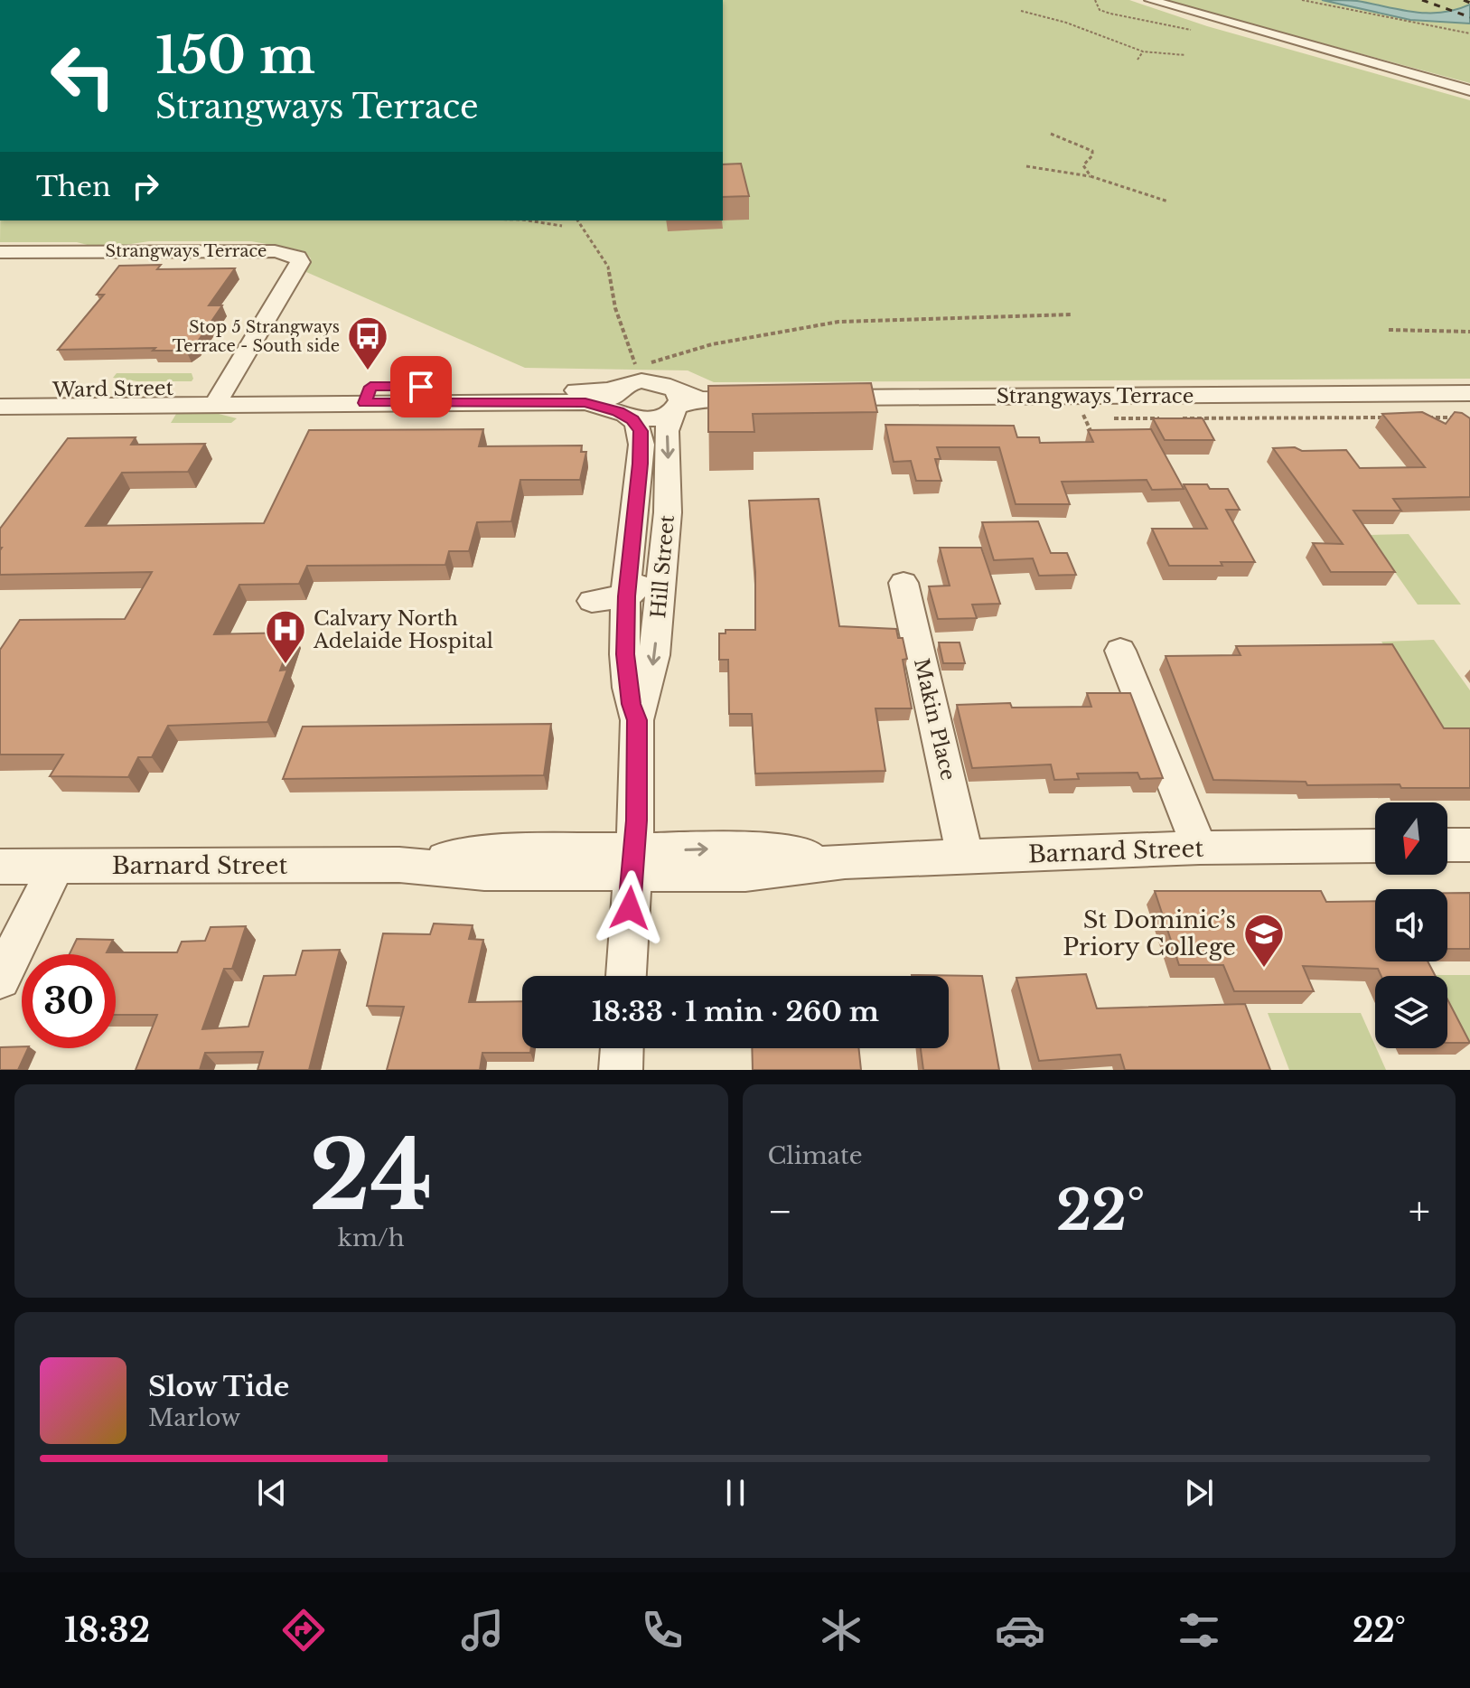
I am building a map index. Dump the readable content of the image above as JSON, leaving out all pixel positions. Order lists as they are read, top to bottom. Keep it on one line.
{"streets":{"street":["Strangways Terrace","Ward Street","Hill Street","Makin Place","Barnard Street"]},"crossings":[["Strangways Terrace","Ward Street"],["Hill Street","Barnard Street"],["Makin Place","Barnard Street"]],"places":{"bus stop":["Stop 5 Strangways Terrace - South side"],"hospital":["Calvary North Adelaide Hospital"],"school or university":["St Dominic’s Priory College"]},"north":"bottom","page":{"turn":["150 m","Strangways Terrace"],"then":"Then","limit":"30","trip":"18:33 · 1 min · 260 m","tile":[["24","km/h"],"Climate"],"heat":["−","22°","+"],"song":["Slow Tide","Marlow"],"tabs":["18:32","22°"]}}
